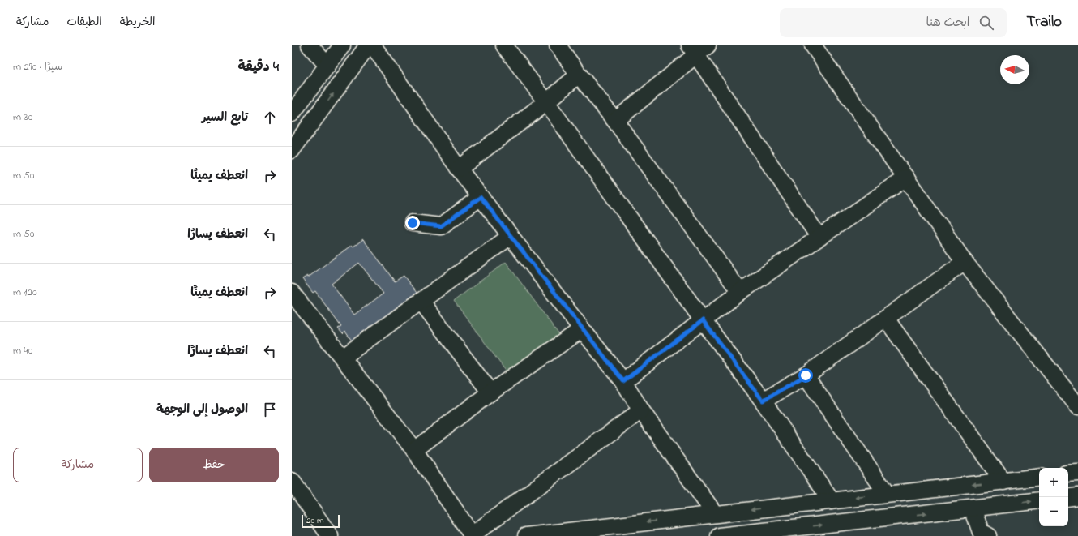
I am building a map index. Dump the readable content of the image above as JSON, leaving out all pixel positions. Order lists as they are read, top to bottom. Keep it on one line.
{"scale_bar":"20 m","north":"left","page":{"header":"Trailo","search":"ابحث هنا","nav":["الخريطة","الطبقات","مشاركة"],"heading":["4 دقيقة","سيرًا · 290 m"],"list":[["تابع السير","30 m"],["انعطف يمينًا","50 m"],["انعطف يسارًا","50 m"],["انعطف يمينًا","120 m"],["انعطف يسارًا","40 m"],"الوصول إلى الوجهة"],"buttons":["حفظ","مشاركة"],"map_buttons":["+","−"],"scale":"20 m"}}
